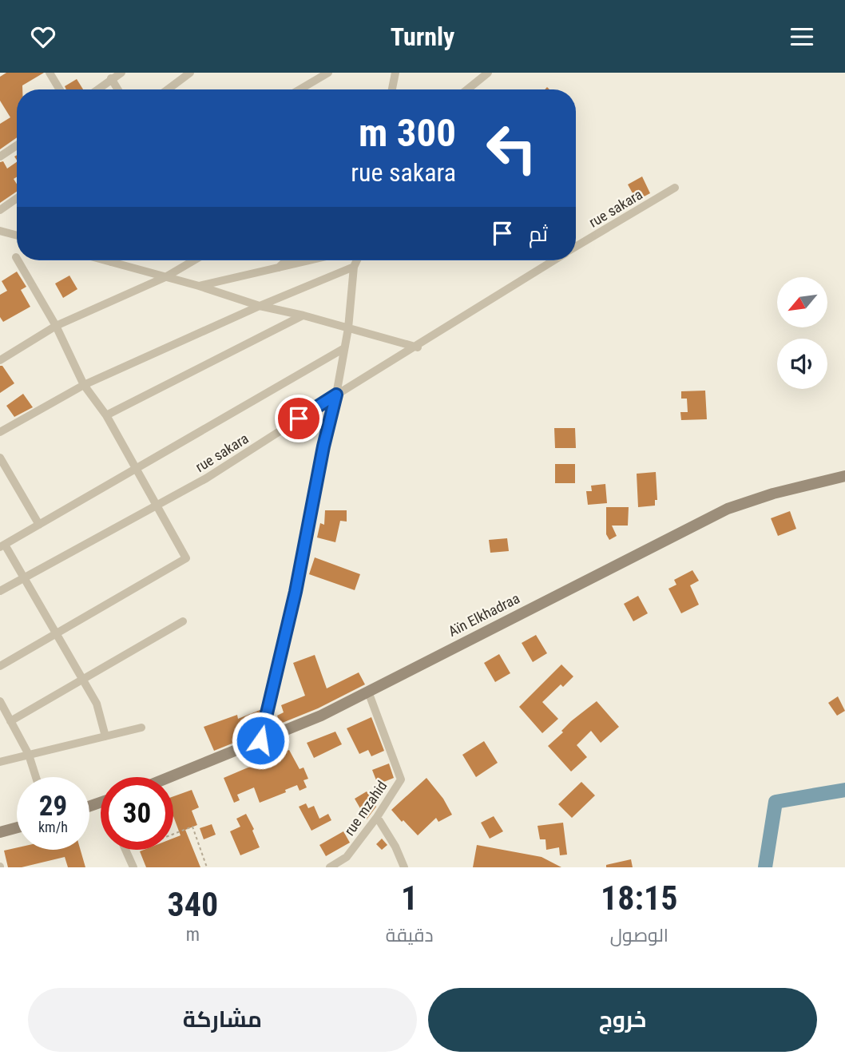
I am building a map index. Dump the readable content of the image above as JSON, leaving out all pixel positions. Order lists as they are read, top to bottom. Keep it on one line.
{"streets":{"main road":["Aïn Elkhadraa"],"street":["rue sakara","rue mzahid"]},"crossings":[["Aïn Elkhadraa","rue mzahid"]],"north":"bottom left","page":{"header":"Turnly","turn":["300 m","rue sakara"],"then":"ثم","speed":"29 km/h","limit":"30","eta":["18:15","الوصول","1","دقيقة","340","m"],"buttons":["خروج","مشاركة"]}}
